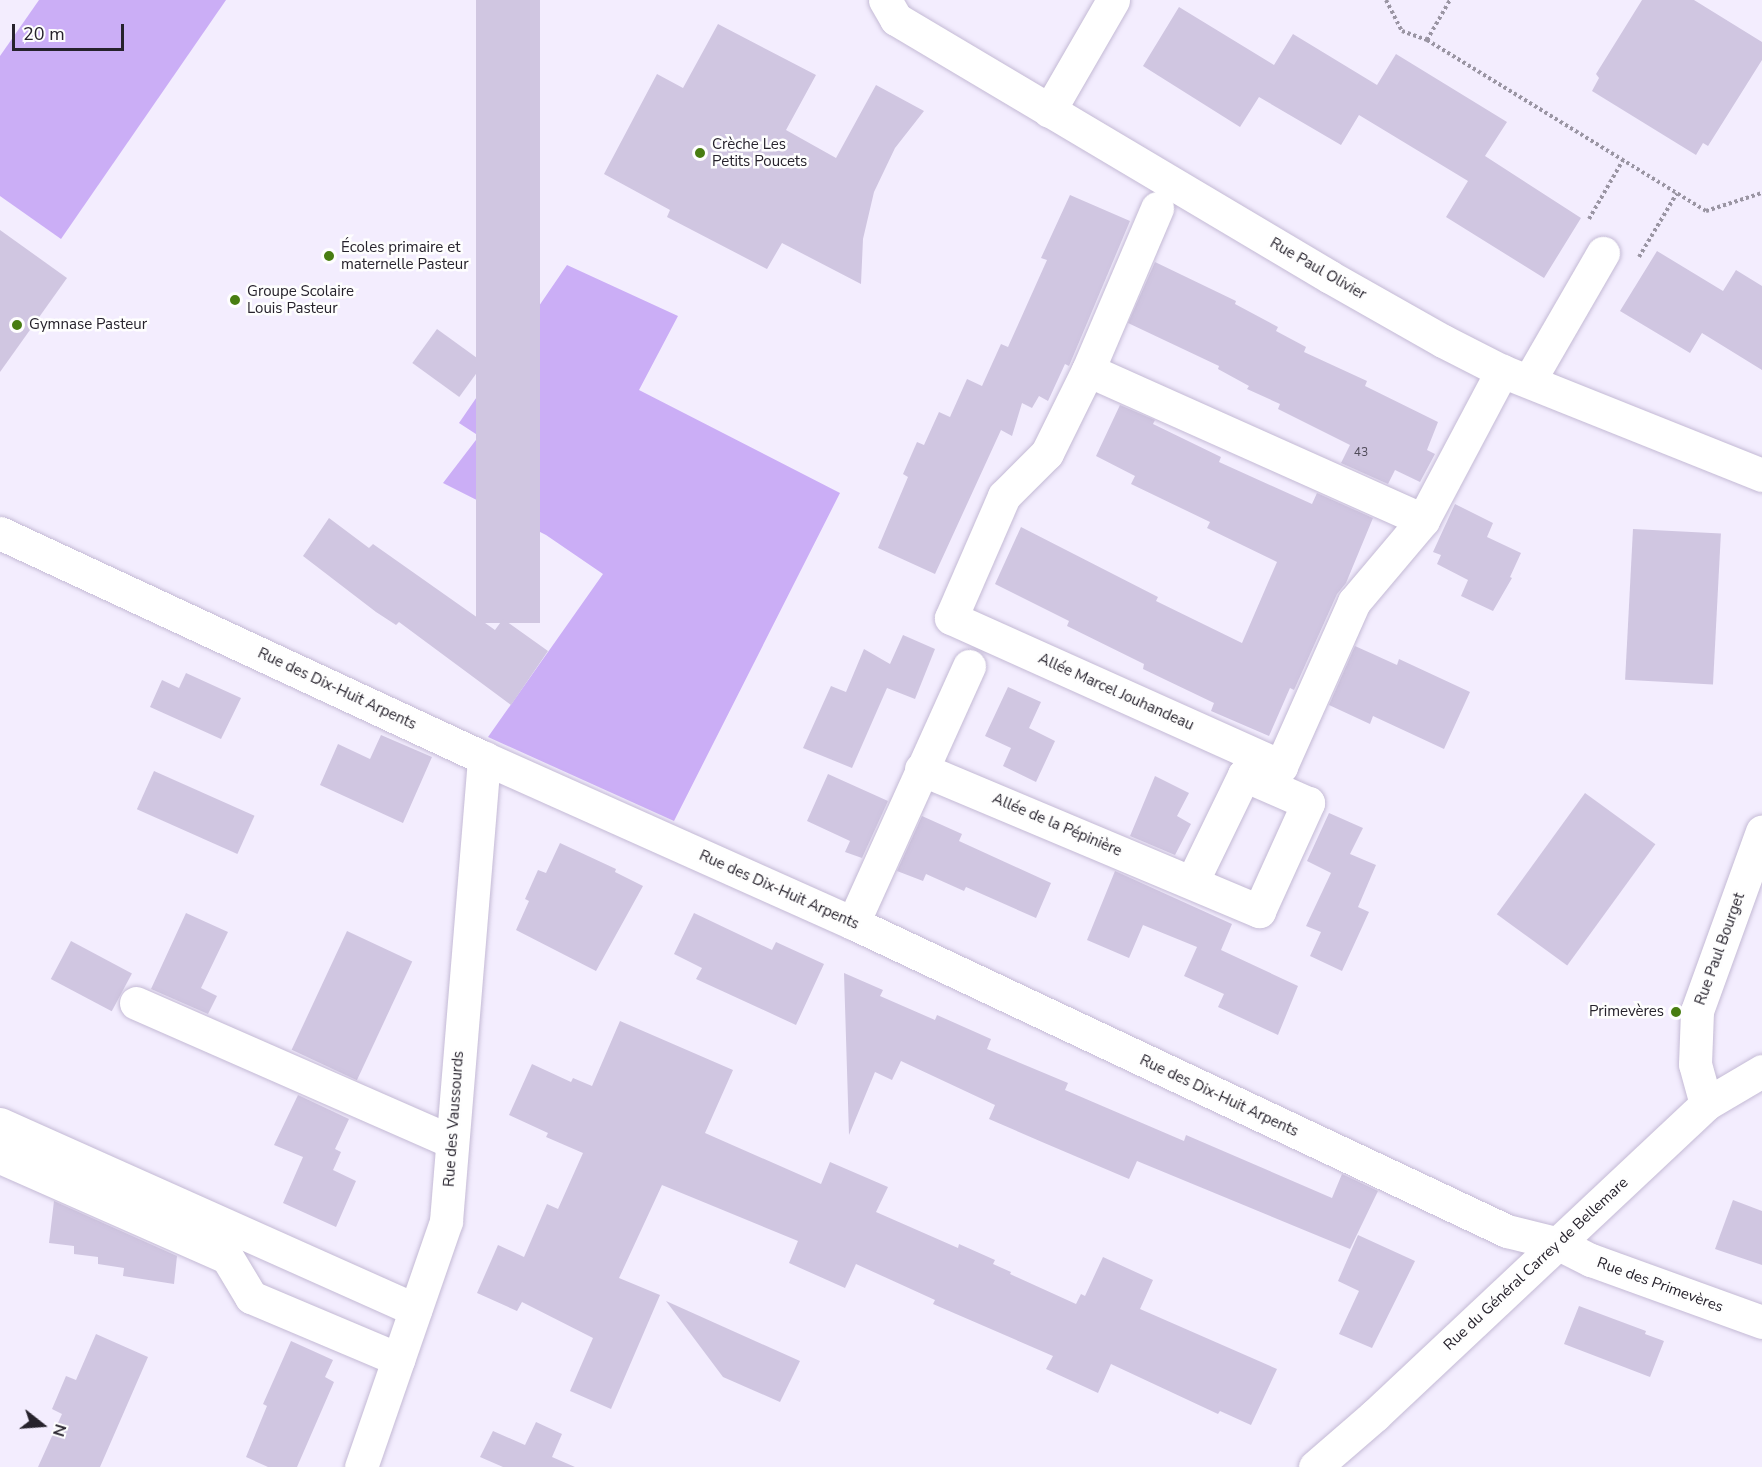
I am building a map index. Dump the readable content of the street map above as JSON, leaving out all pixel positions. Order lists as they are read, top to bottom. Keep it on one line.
{"streets":{"street":["Rue Paul Olivier","Rue des Dix-Huit Arpents","Allée Marcel Jouhandeau","Allée de la Pépinière","Rue Paul Bourget","Rue des Vaussourds","Rue du Général Carrey de Bellemare","Rue des Primevères"]},"crossings":[["Rue Paul Olivier","Allée Marcel Jouhandeau"],["Rue des Dix-Huit Arpents","Rue des Vaussourds"],["Rue des Dix-Huit Arpents","Rue du Général Carrey de Bellemare"],["Rue des Dix-Huit Arpents","Rue des Primevères"],["Rue Paul Bourget","Rue du Général Carrey de Bellemare"],["Rue du Général Carrey de Bellemare","Rue des Primevères"]],"places":["Crèche Les Petits Poucets","Écoles primaire et maternelle Pasteur","Groupe Scolaire Louis Pasteur","Gymnase Pasteur","Primevères"],"house_numbers":["43"],"scale_bar":"20 m","north":"right"}
